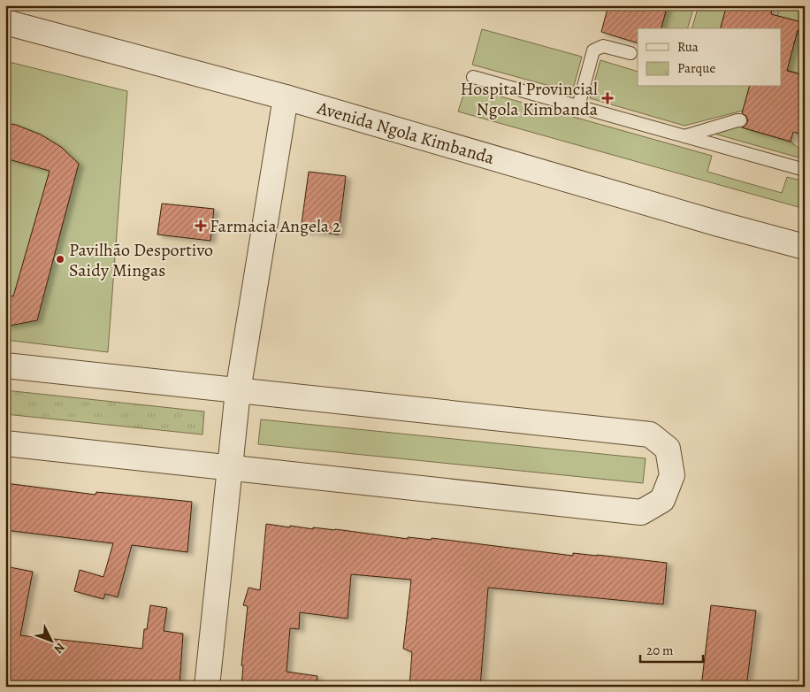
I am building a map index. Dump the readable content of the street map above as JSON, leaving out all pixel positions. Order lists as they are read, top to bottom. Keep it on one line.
{"streets":{"street":["Avenida Ngola Kimbanda"]},"places":{"health":["Hospital Provincial Ngola Kimbanda","Farmacia Angela 2"],"other":["Pavilhão Desportivo Saidy Mingas"]},"legend":["Rua","Parque"],"scale_bar":"20 m","north":"bottom right"}
